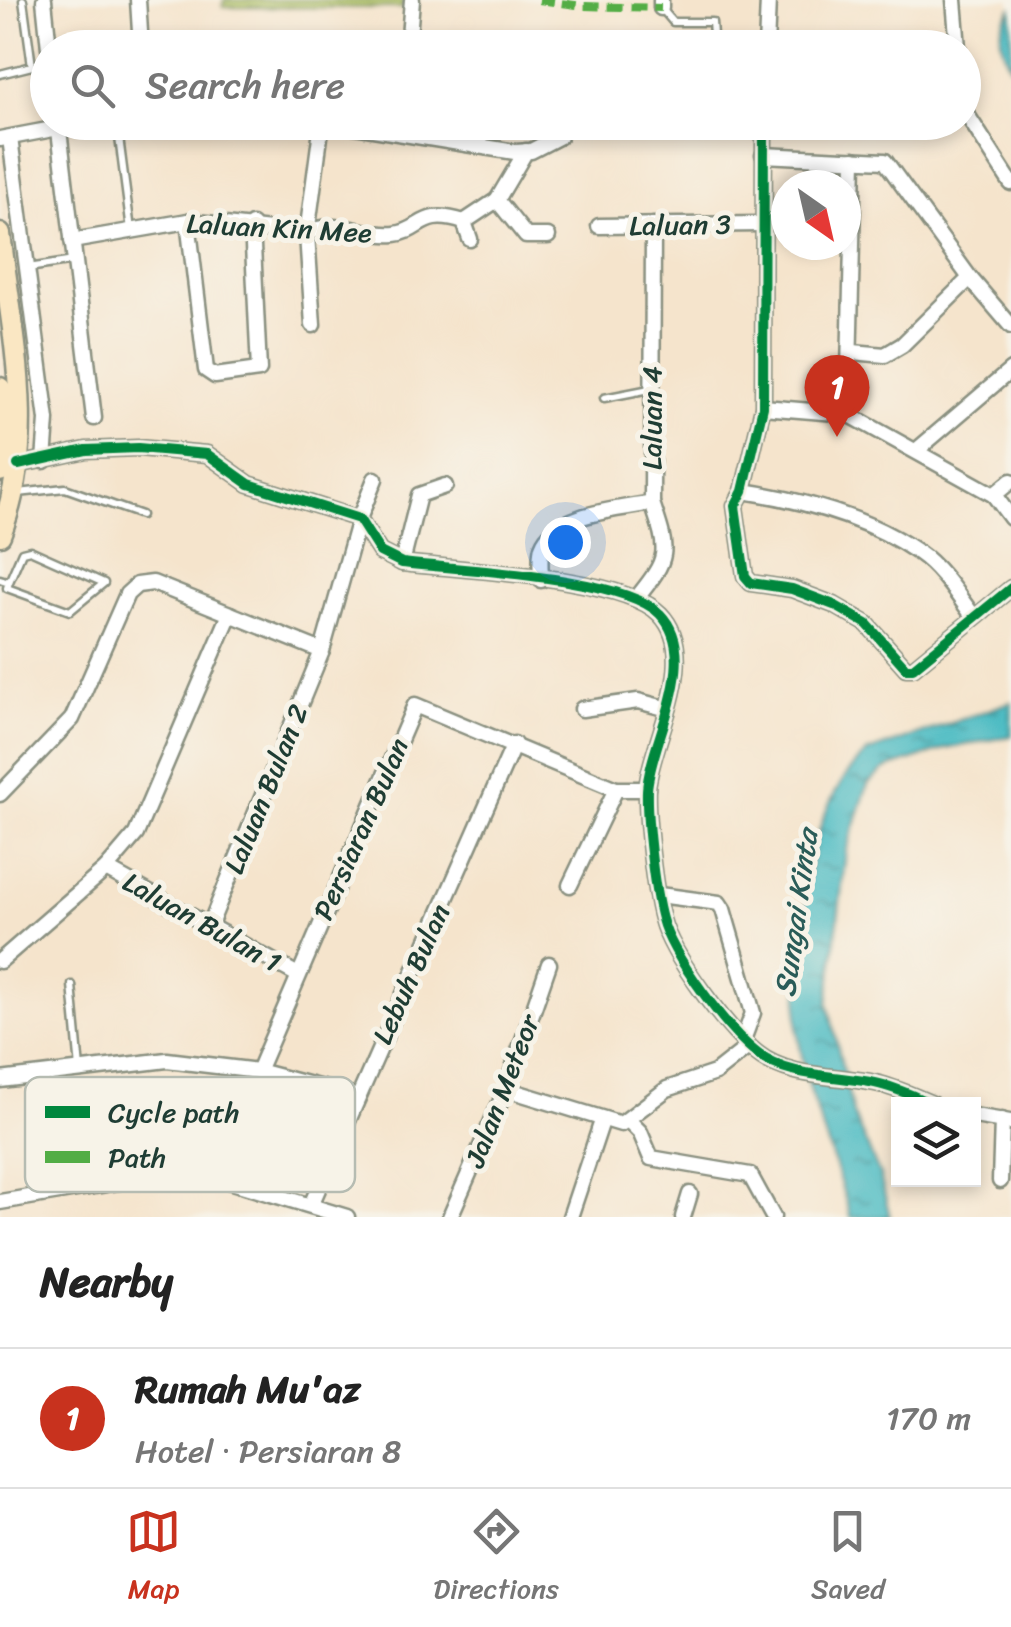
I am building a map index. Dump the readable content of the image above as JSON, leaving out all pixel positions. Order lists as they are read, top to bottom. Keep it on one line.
{"streets":{"street":["Laluan 3","Laluan Kin Mee","Laluan 4","Laluan Bulan 2","Persiaran Bulan","Laluan Bulan 1","Lebuh Bulan","Jalan Meteor"]},"crossings":[["Laluan 3","Laluan 4"],["Laluan Bulan 2","Laluan Bulan 1"],["Persiaran Bulan","Laluan Bulan 1"],["Persiaran Bulan","Lebuh Bulan"]],"water":["Sungai Kinta"],"legend":["Cycle path","Path"],"north":"bottom right","page":{"search":"Search here","pins":"1","heading":"Nearby","list":[{"mark":"1","name":"Rumah Mu'az","note":"Hotel · Persiaran 8","value":"170 m"}],"nav":["Map","Directions","Saved"]}}
